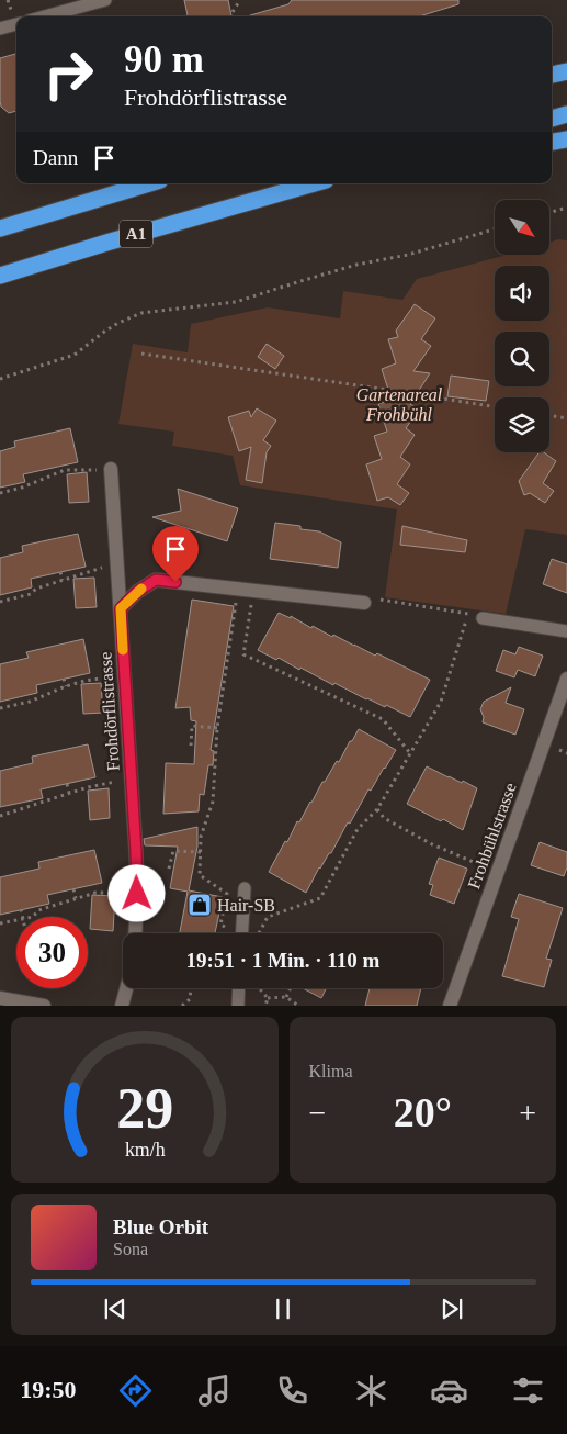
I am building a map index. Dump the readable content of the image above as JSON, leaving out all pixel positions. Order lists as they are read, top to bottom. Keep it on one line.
{"streets":{"highway":["A1"],"street":["Frohdörflistrasse","Frohbühlstrasse"]},"parks":["Gartenareal Frohbühl"],"places":{"shop":["Hair-SB"]},"north":"bottom right","page":{"turn":["90 m","Frohdörflistrasse"],"then":"Dann","limit":"30","trip":"19:51 · 1 Min. · 110 m","tile":"Klima","heat":["−","20°","+"],"song":["Blue Orbit","Sona"],"tabs":"19:50","gauge":["29","km/h"]}}
